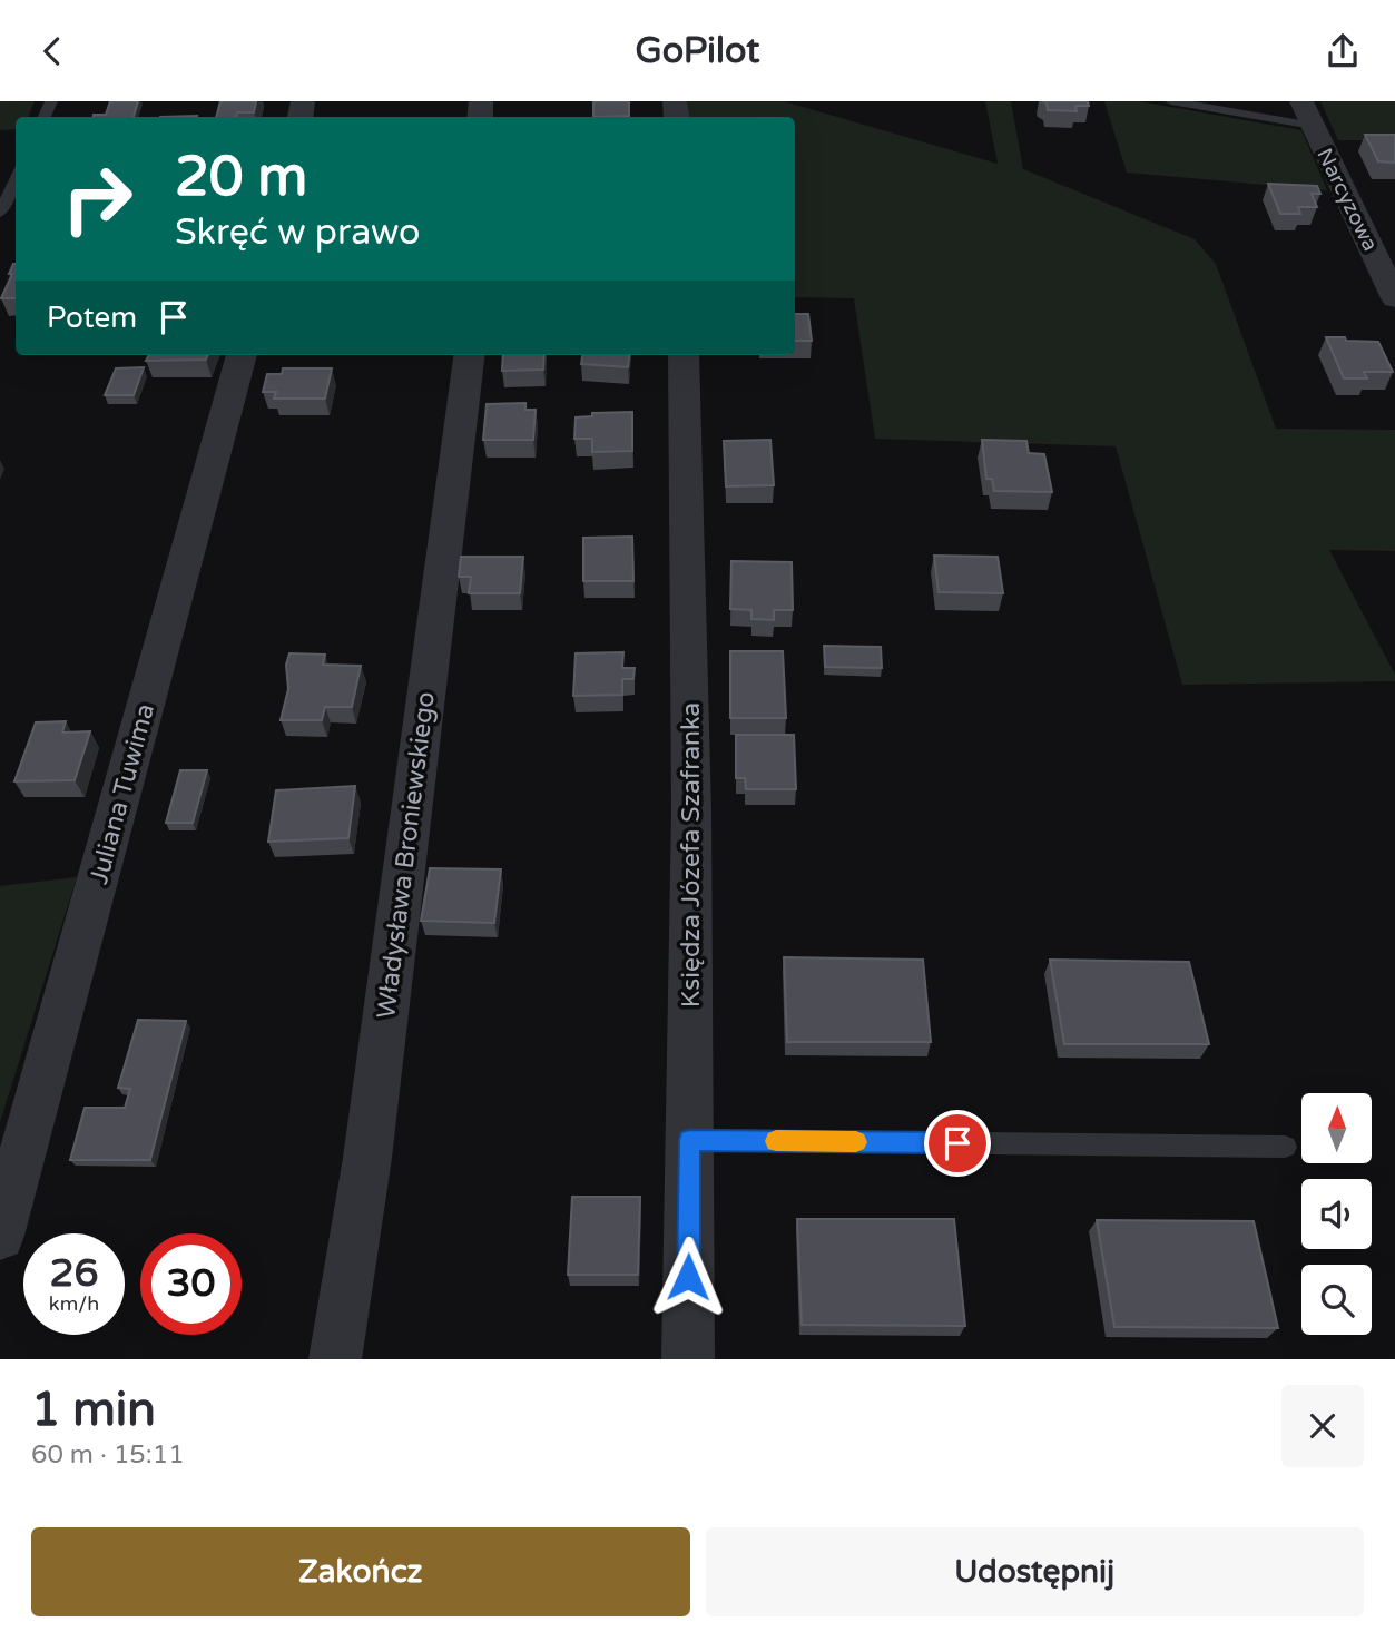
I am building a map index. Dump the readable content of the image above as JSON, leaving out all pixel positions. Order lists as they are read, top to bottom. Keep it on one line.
{"streets":{"street":["Narcyzowa","Juliana Tuwima","Władysława Broniewskiego","Księdza Józefa Szafranka"]},"north":"top","page":{"header":"GoPilot","turn":["20 m","Skręć w prawo"],"then":"Potem","speed":"26 km/h","limit":"30","heading":["1 min","60 m · 15:11"],"buttons":["Zakończ","Udostępnij"]}}
